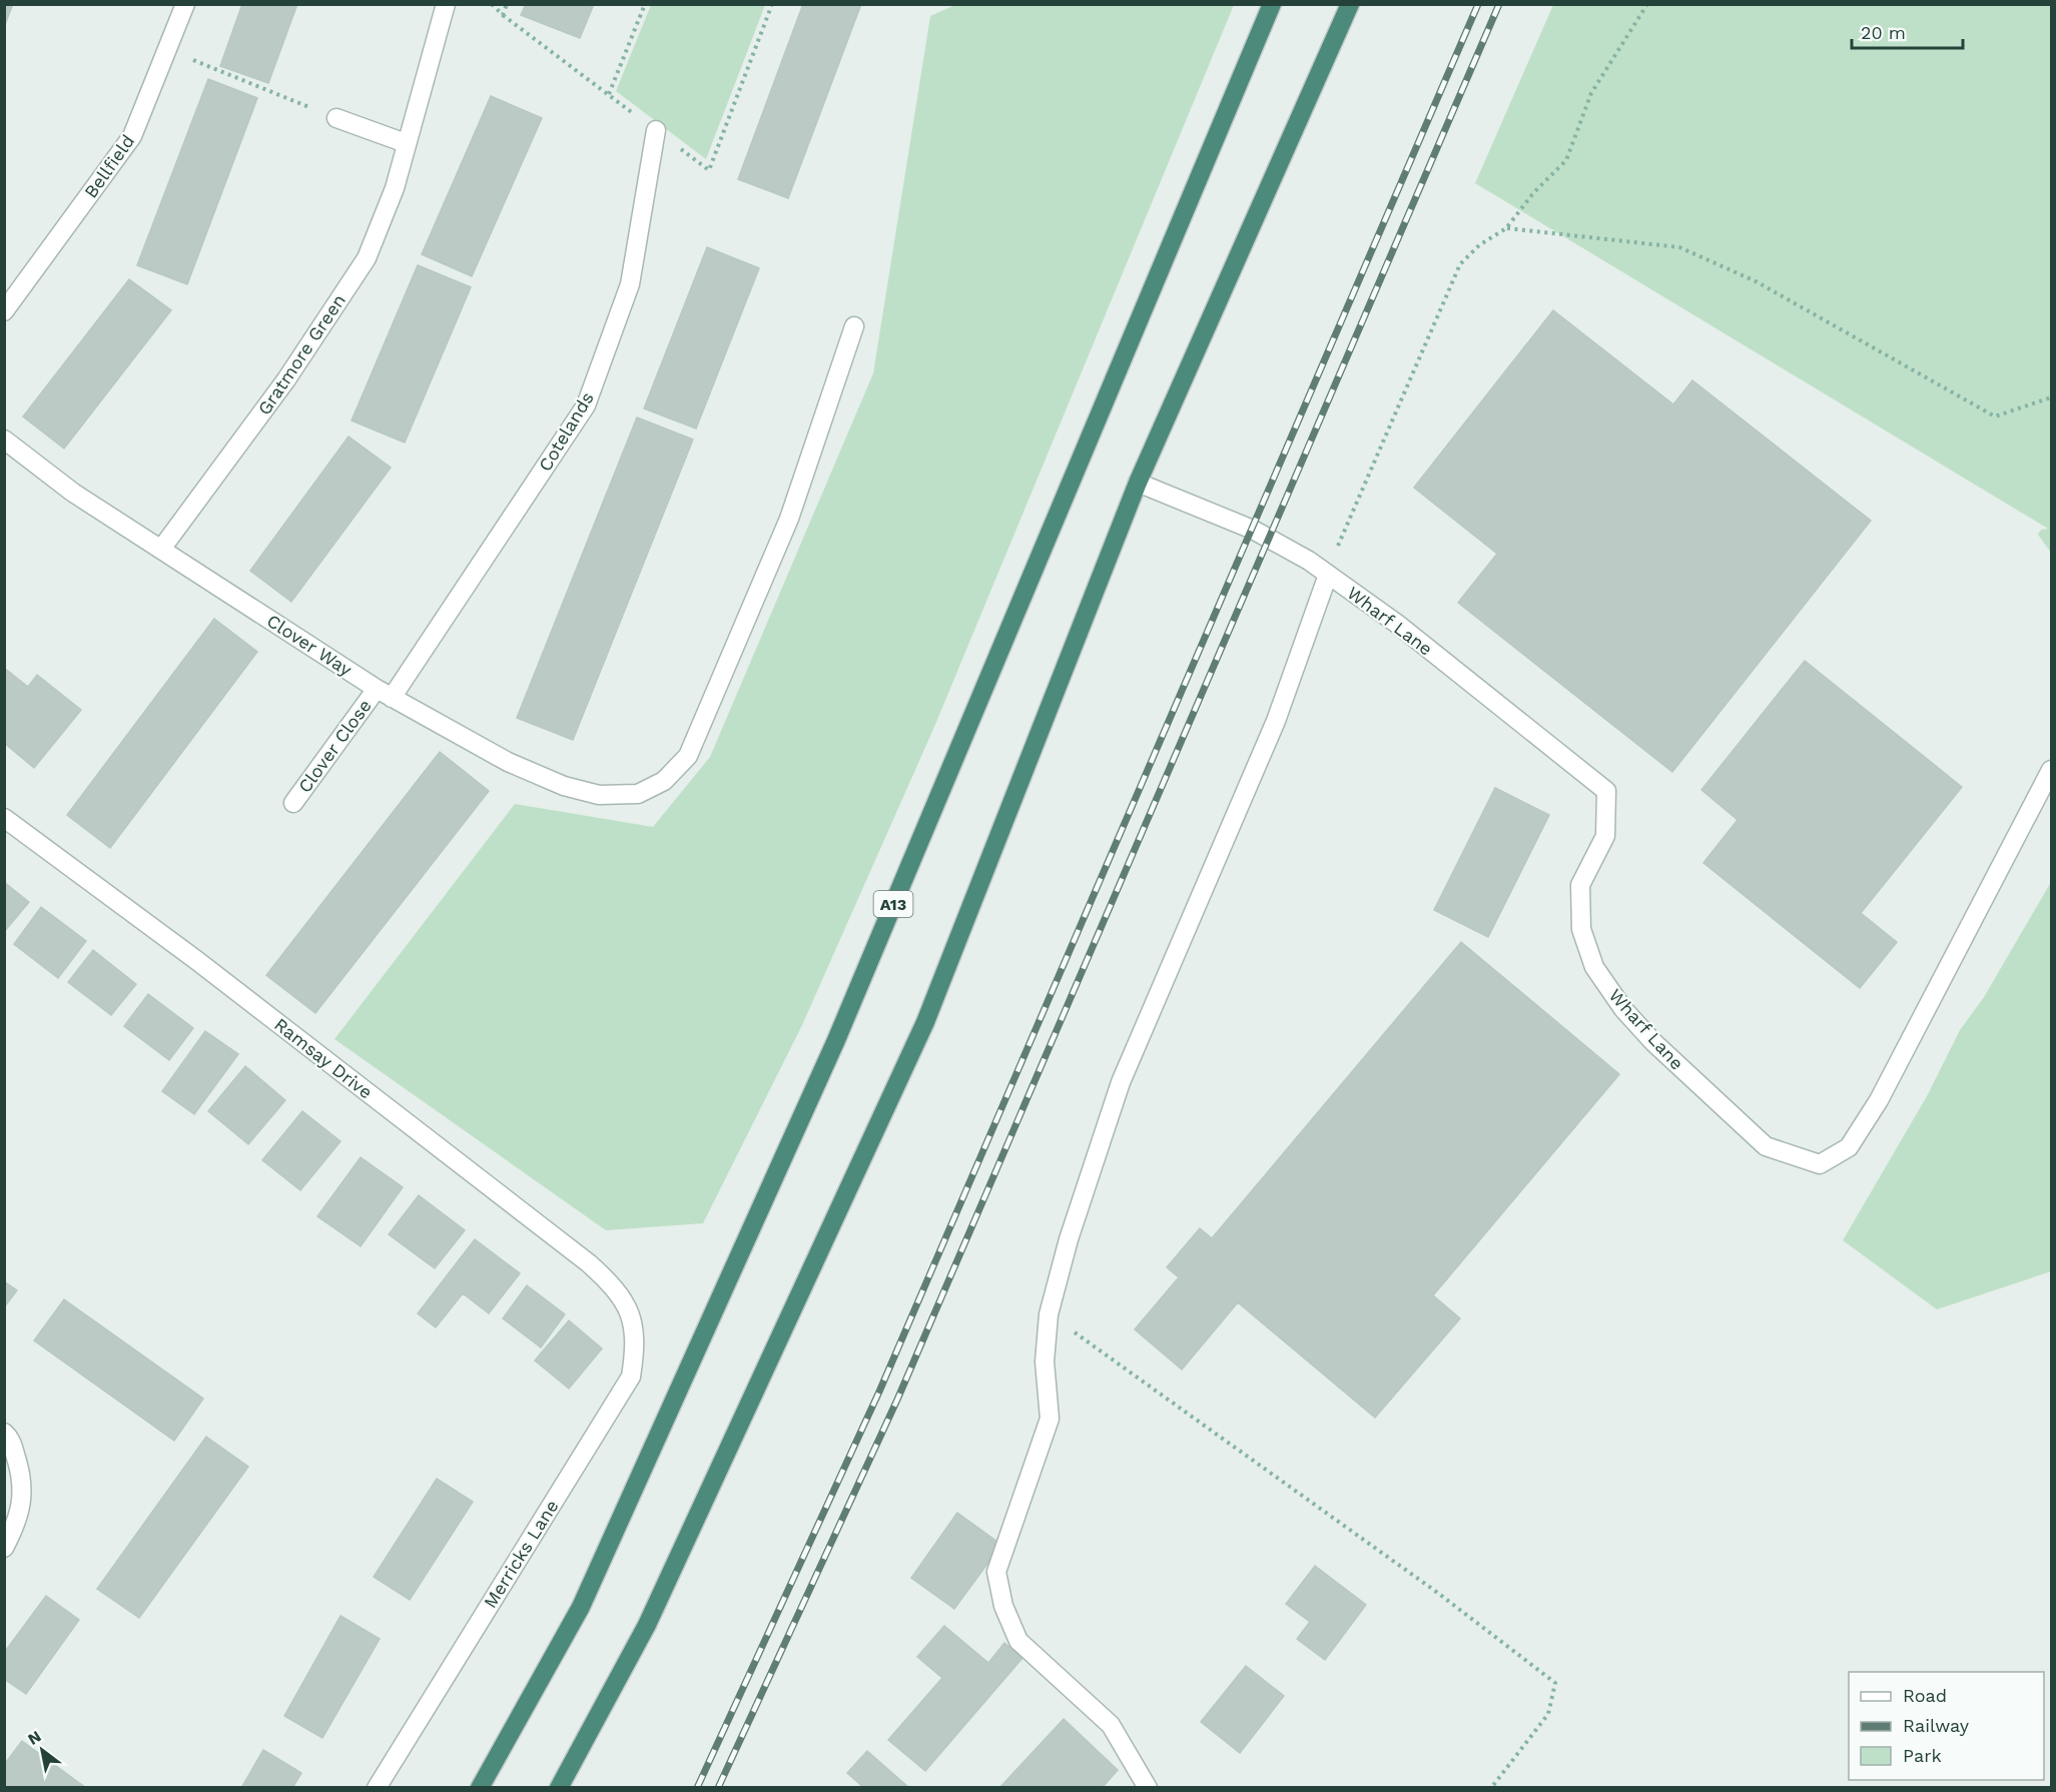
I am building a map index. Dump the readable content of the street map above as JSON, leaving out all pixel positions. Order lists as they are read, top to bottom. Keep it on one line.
{"streets":{"highway":["A13"],"street":["Bellfield","Gratmore Green","Cotelands","Wharf Lane","Clover Way","Clover Close","Ramsay Drive","Merricks Lane"]},"crossings":[["Gratmore Green","Clover Way"],["Cotelands","Clover Way"],["Cotelands","Clover Close"],["Clover Way","Clover Close"],["Ramsay Drive","Merricks Lane"]],"legend":["Road","Railway","Park"],"scale_bar":"20 m","north":"top left"}
